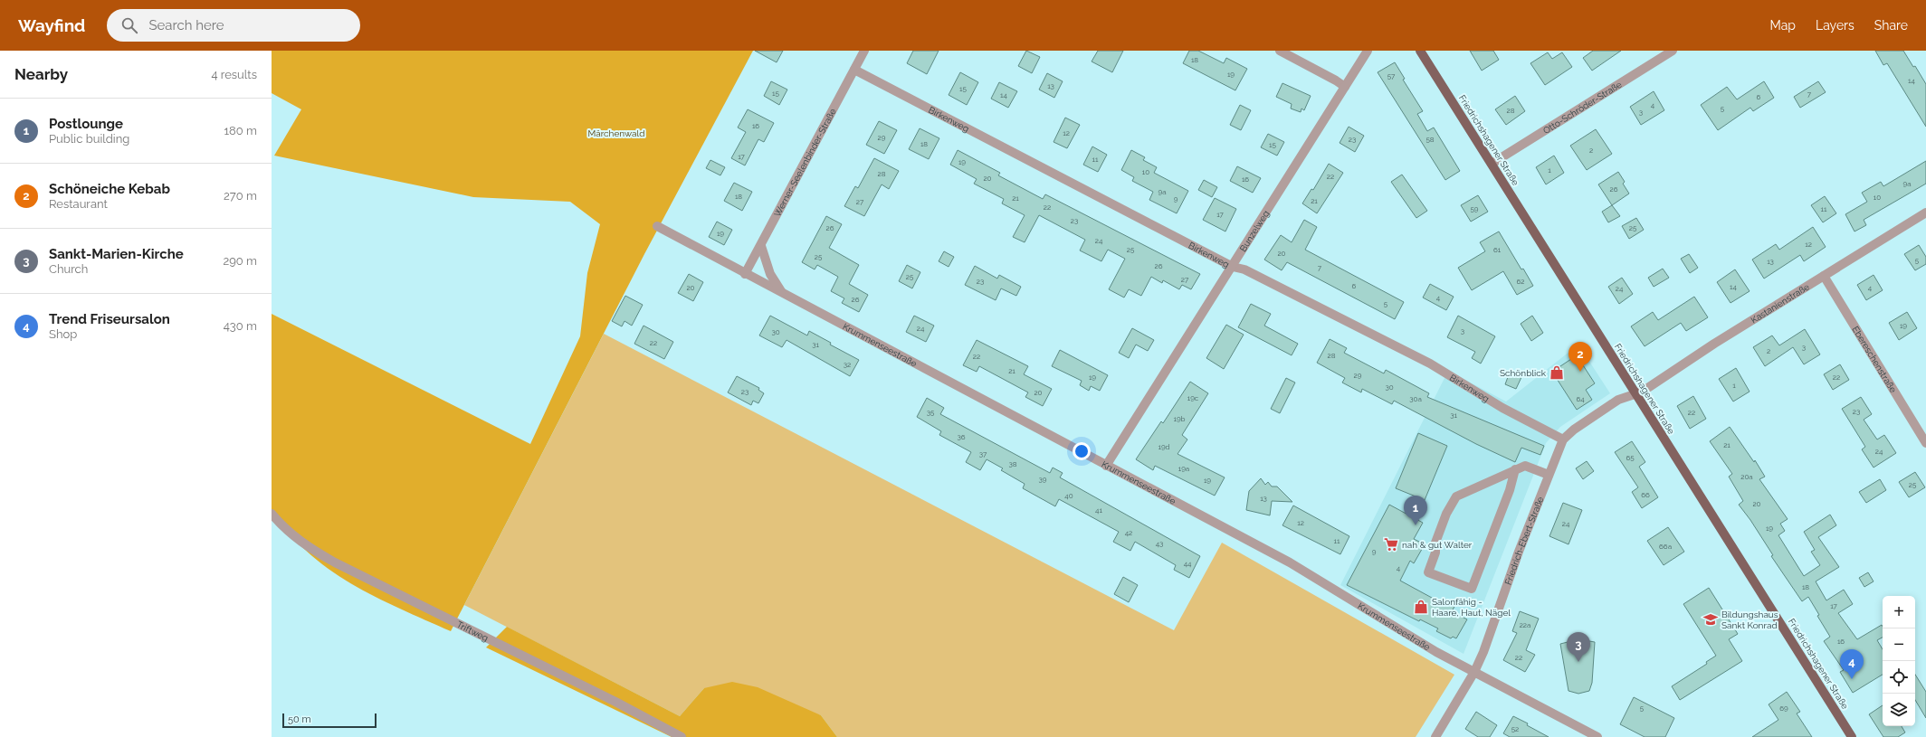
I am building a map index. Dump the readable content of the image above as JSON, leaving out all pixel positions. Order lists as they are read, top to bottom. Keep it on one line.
{"streets":{"main road":["Friedrichshagener Straße"],"street":["Otto-Schröder-Straße","Birkenweg","Werner-Seelenbinder-Straße","Bunzelweg","Kastanienstraße","Krummenseestraße","Ebereschenstraße","Friedrich-Ebert-Straße","Triftweg"]},"crossings":[["Otto-Schröder-Straße","Friedrichshagener Straße"],["Birkenweg","Werner-Seelenbinder-Straße"],["Birkenweg","Bunzelweg"],["Birkenweg","Friedrich-Ebert-Straße"],["Friedrichshagener Straße","Kastanienstraße"],["Friedrichshagener Straße","Friedrich-Ebert-Straße"],["Werner-Seelenbinder-Straße","Krummenseestraße"],["Bunzelweg","Krummenseestraße"],["Kastanienstraße","Ebereschenstraße"],["Kastanienstraße","Friedrich-Ebert-Straße"],["Krummenseestraße","Friedrich-Ebert-Straße"]],"parks":["Märchenwald"],"places":{"shop":["Schönblick","Salonfähig - Haare, Haut, Nägel"],"supermarket":["nah & gut Walter"],"school or university":["Bildungshaus Sankt Konrad"]},"house_numbers":["18","19","57","14","13","15","15","7","14","6","4","5","28","3","16","12","29","23","58","18","15","2","17","11","19","1","10","28","22","20","16","9a","26","9a","18","10","21","9","21","27","22","59","11","17","23","26","25","19","24","12","25","61","20","25","5","13","26","7","25","27","23","62","6","14","20","4","24","4","26","5","19","24","3","30","22","31","3","2","28","22","32","21","29","19","22","1","30","23","20","19c","30a","64","23","35","22","31","19b","36","21","19d","24","37","65","38","19a","20a","39","19","25","66","40","13","20","41","12","24","19","42","11","43","66a","9","44","4","18","17","22a","16","22","5","69","52"],"scale_bar":"50 m","page":{"header":"Wayfind","search":"Search here","nav":["Map","Layers","Share"],"heading":["Nearby","4 results"],"list":[{"mark":"1","name":"Postlounge","note":"Public building","value":"180 m"},{"mark":"2","name":"Schöneiche Kebab","note":"Restaurant","value":"270 m"},{"mark":"3","name":"Sankt-Marien-Kirche","note":"Church","value":"290 m"},{"mark":"4","name":"Trend Friseursalon","note":"Shop","value":"430 m"}],"pins":["2","1","3","4"],"map_buttons":["+","−"],"scale":"50 m"}}
